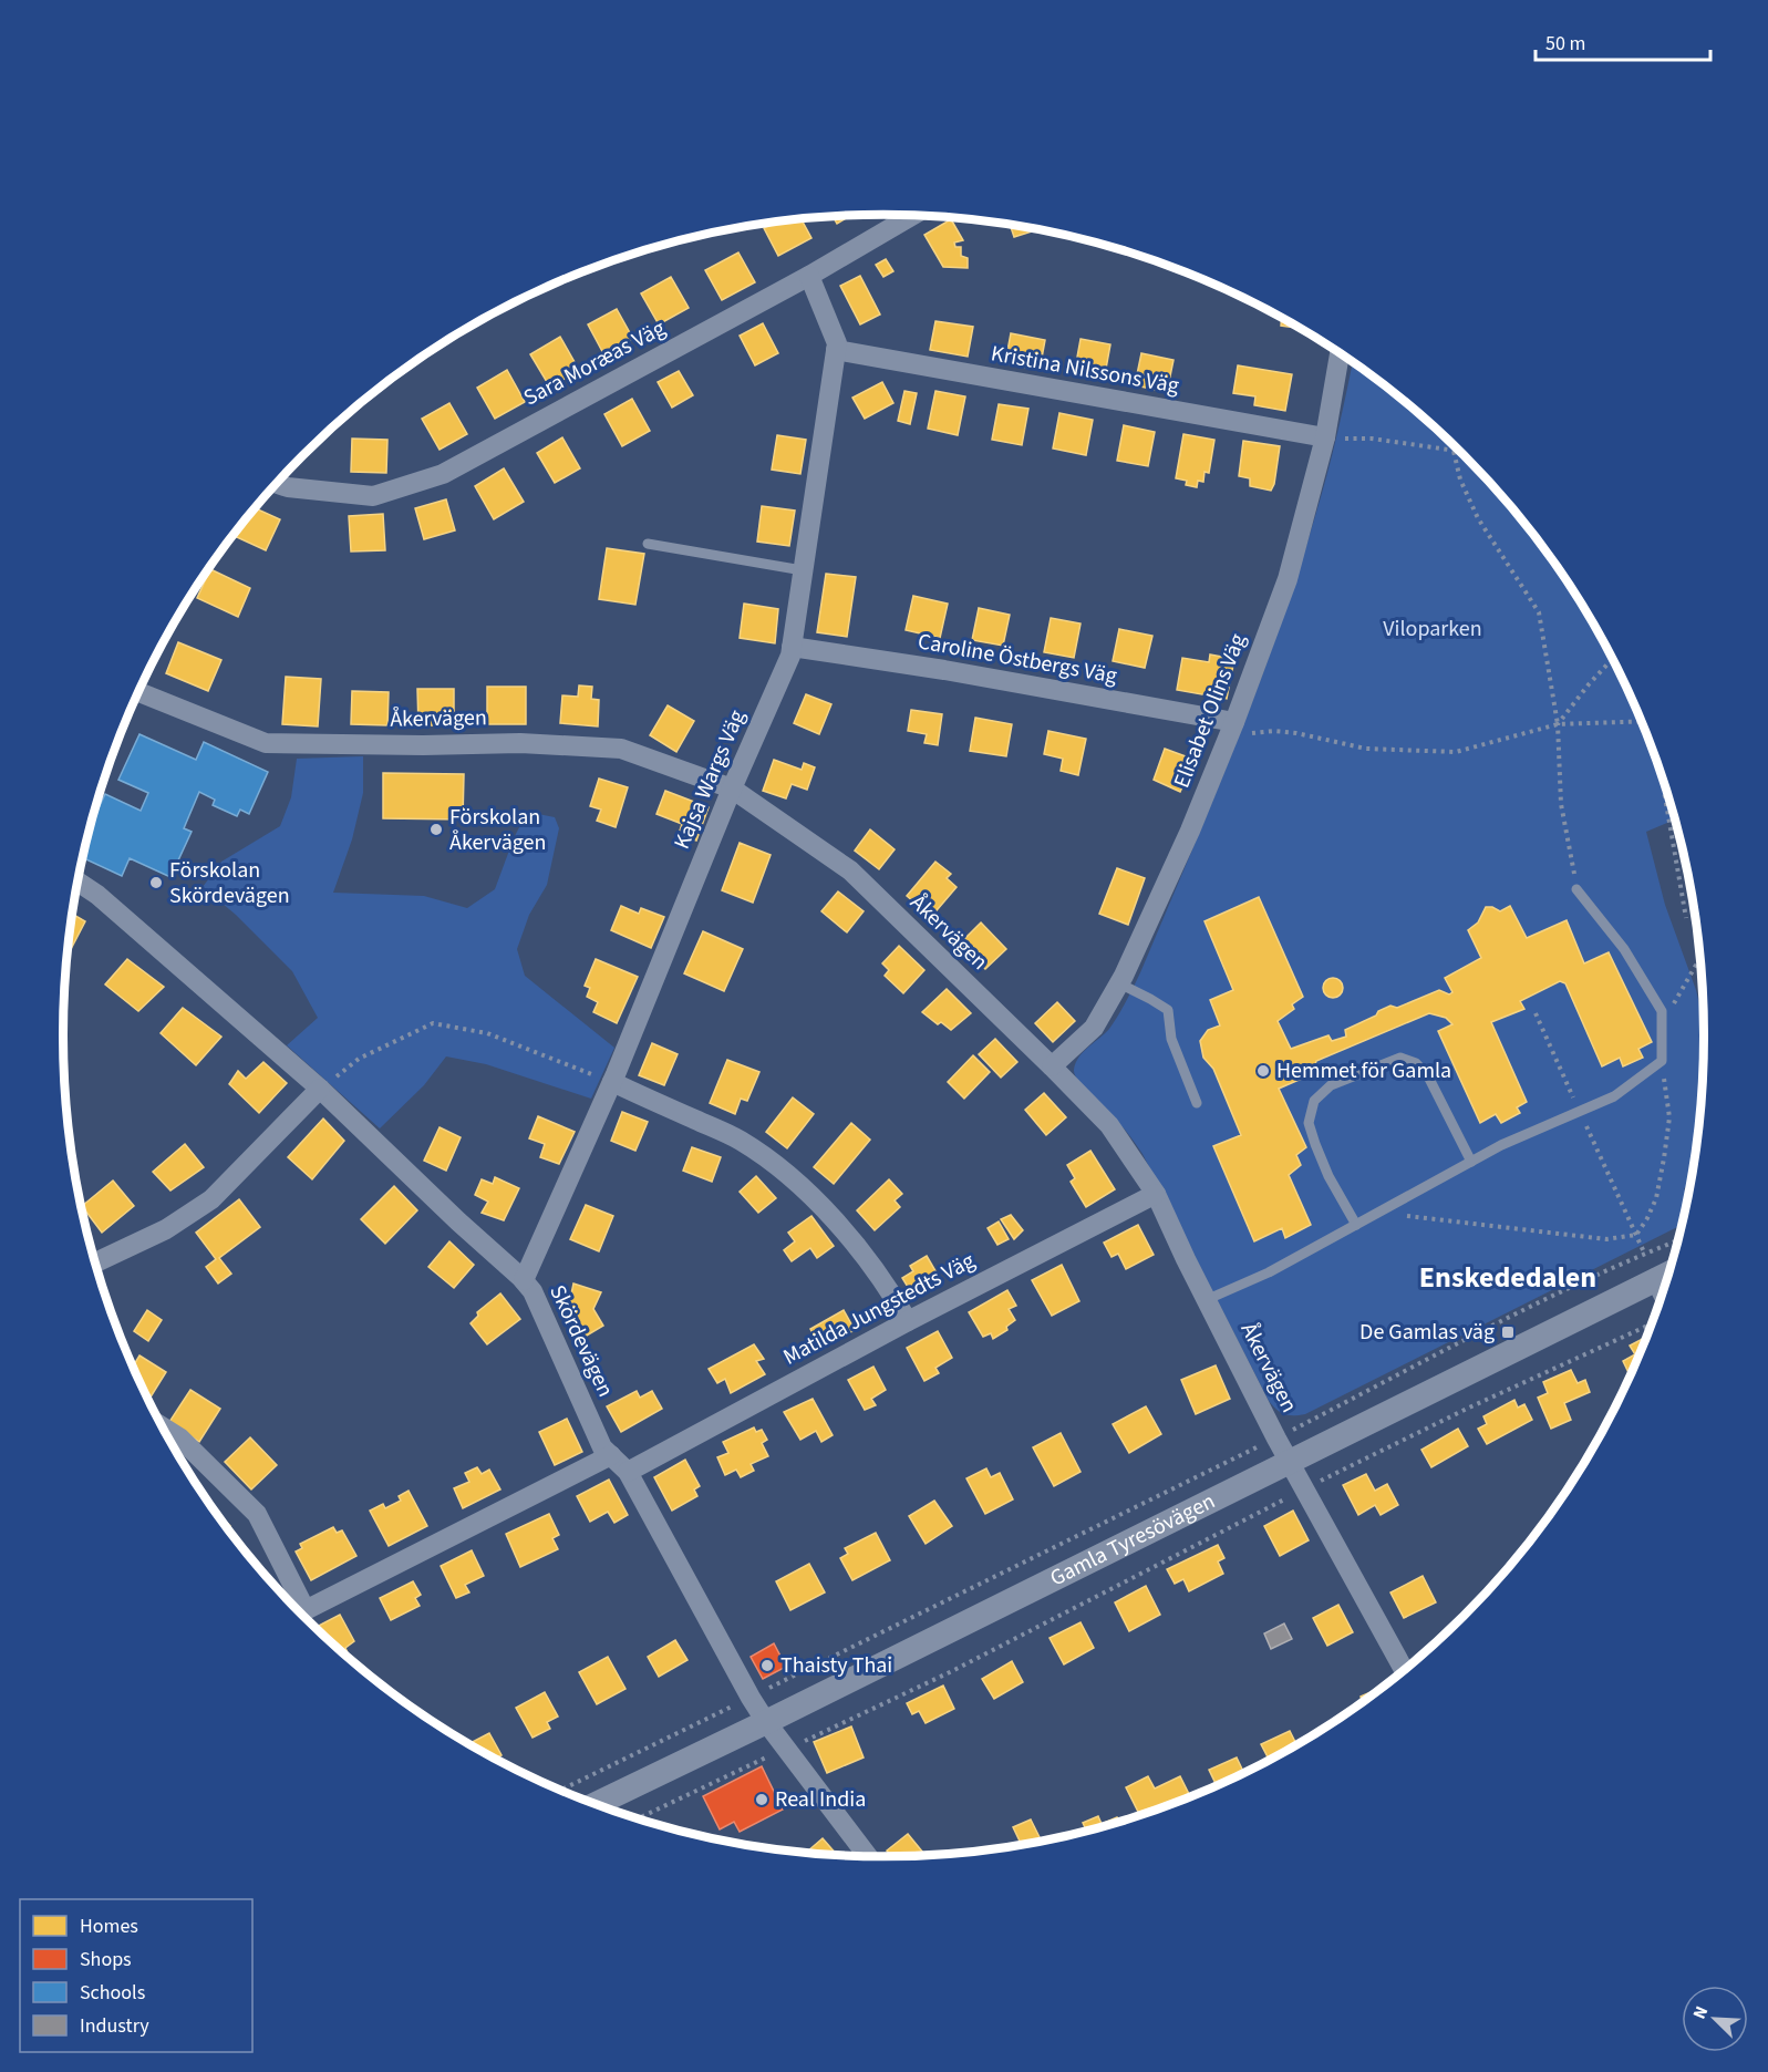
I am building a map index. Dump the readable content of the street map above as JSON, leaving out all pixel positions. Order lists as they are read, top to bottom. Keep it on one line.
{"streets":{"street":["Sara Moræas Väg","Kristina Nilssons Väg","Caroline Östbergs Väg","Elisabet Olins Väg","Åkervägen","Kajsa Wargs Väg","Matilda Jungstedts Väg","Skördevägen","Gamla Tyresövägen"]},"crossings":[["Sara Moræas Väg","Kajsa Wargs Väg"],["Kristina Nilssons Väg","Elisabet Olins Väg"],["Kristina Nilssons Väg","Kajsa Wargs Väg"],["Caroline Östbergs Väg","Elisabet Olins Väg"],["Caroline Östbergs Väg","Kajsa Wargs Väg"],["Elisabet Olins Väg","Åkervägen"],["Åkervägen","Kajsa Wargs Väg"],["Åkervägen","Matilda Jungstedts Väg"],["Åkervägen","Gamla Tyresövägen"],["Kajsa Wargs Väg","Skördevägen"],["Matilda Jungstedts Väg","Skördevägen"],["Skördevägen","Gamla Tyresövägen"]],"districts":["Enskededalen"],"parks":["Viloparken"],"places":{"other":["Förskolan Åkervägen","Förskolan Skördevägen","Hemmet för Gamla","Thaisty Thai","Real India"],"transit":["De Gamlas väg"]},"legend":["Homes","Shops","Schools","Industry"],"scale_bar":"50 m","north":"top left"}
